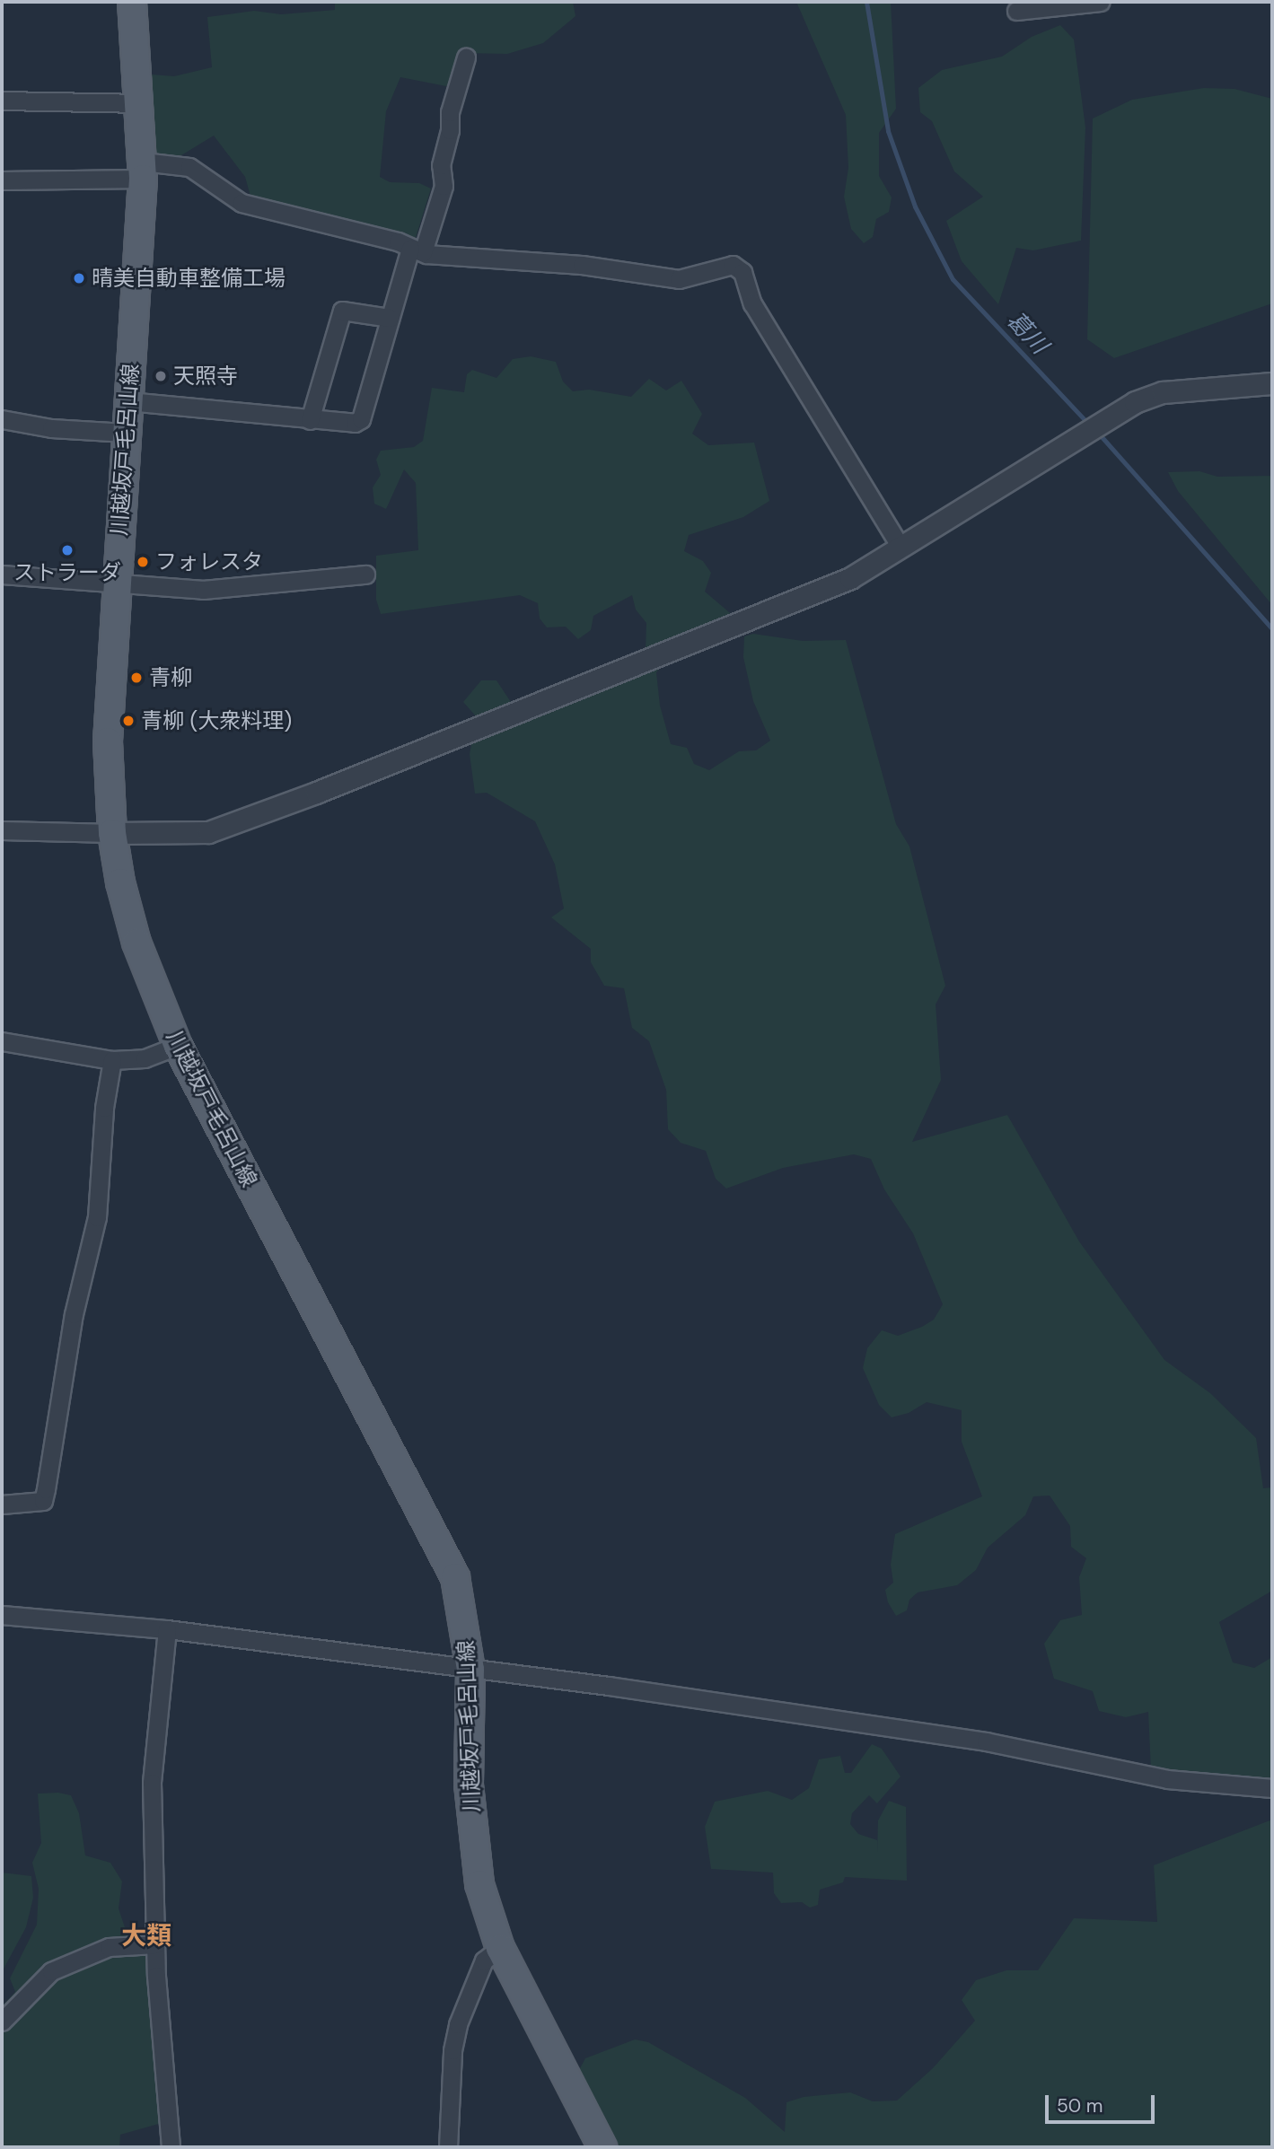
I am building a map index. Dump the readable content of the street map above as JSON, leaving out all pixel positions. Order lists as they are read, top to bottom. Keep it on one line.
{"streets":{"main road":["川越坂戸毛呂山線"]},"districts":["大類"],"water":["葛川"],"places":["晴美自動車整備工場","天照寺","ストラーダ","フォレスタ","青柳","青柳 (大衆料理)"],"scale_bar":"50 m"}
